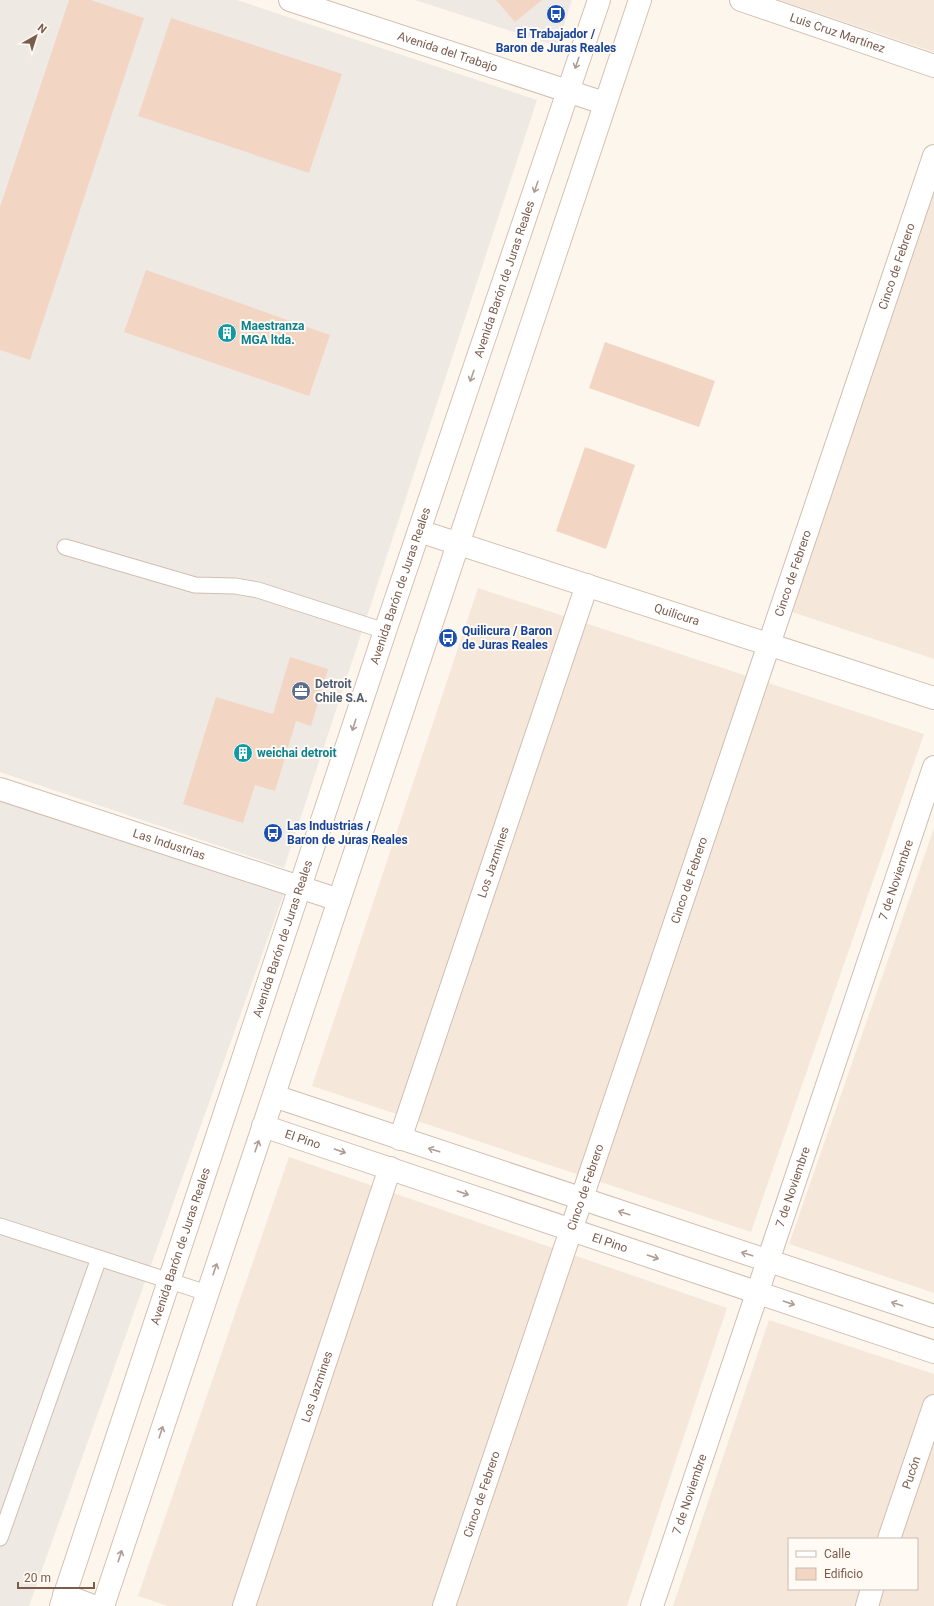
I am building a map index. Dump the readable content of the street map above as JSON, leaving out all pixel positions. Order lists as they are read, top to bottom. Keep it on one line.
{"streets":{"street":["Luis Cruz Martínez","Avenida del Trabajo","Cinco de Febrero","Avenida Barón de Juras Reales","Quilicura","Las Industrias","Los Jazmines","7 de Noviembre","El Pino","Pucón"]},"crossings":[["Avenida del Trabajo","Avenida Barón de Juras Reales"],["Cinco de Febrero","Quilicura"],["Cinco de Febrero","El Pino"],["Avenida Barón de Juras Reales","Quilicura"],["Avenida Barón de Juras Reales","Las Industrias"],["Quilicura","Los Jazmines"],["Los Jazmines","El Pino"],["7 de Noviembre","El Pino"]],"places":{"bus stop":["El Trabajador / Baron de Juras Reales","Quilicura / Baron de Juras Reales","Las Industrias / Baron de Juras Reales"],"building":["Maestranza MGA ltda.","weichai detroit"],"office":["Detroit Chile S.A."]},"legend":["Calle","Edificio"],"scale_bar":"20 m","north":"top right"}
